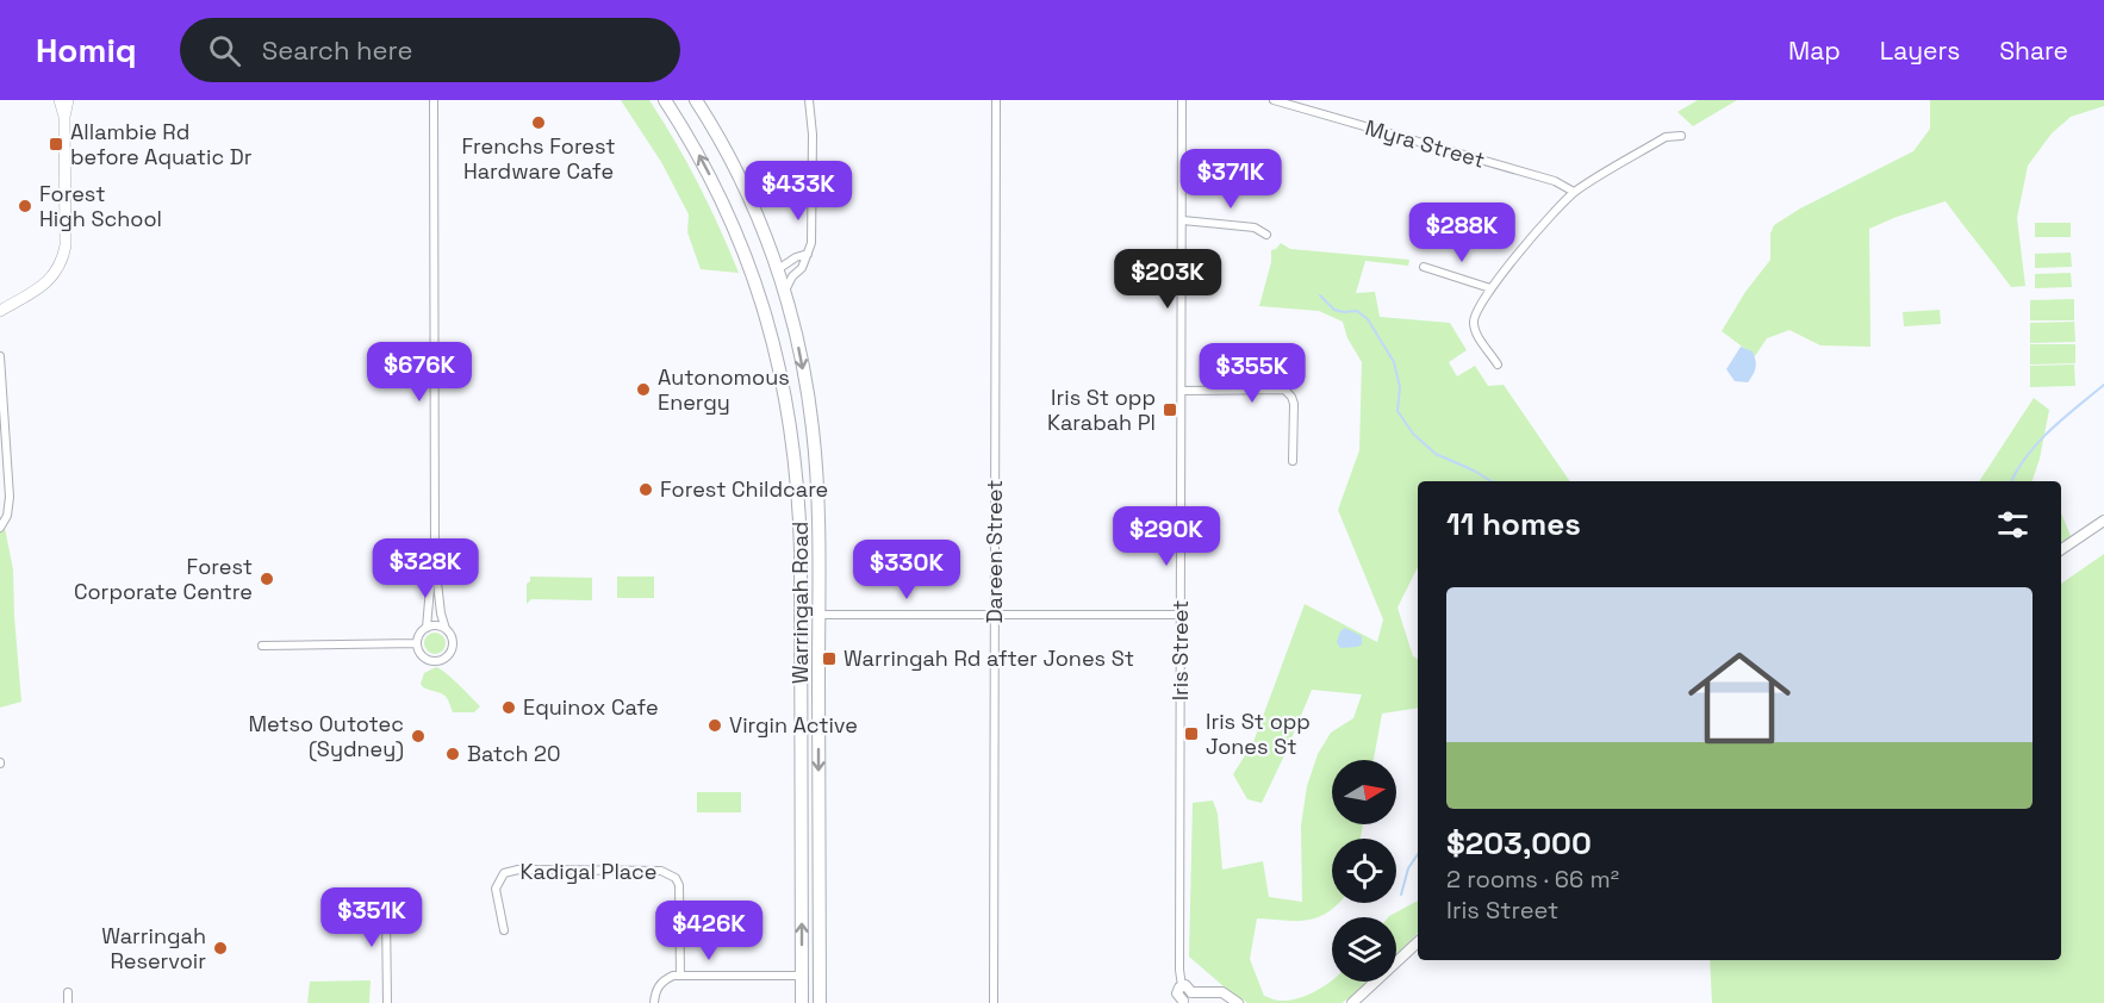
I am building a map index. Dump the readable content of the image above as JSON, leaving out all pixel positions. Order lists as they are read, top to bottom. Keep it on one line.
{"streets":{"highway":["Warringah Road"],"street":["Myra Street","Dareen Street","Iris Street","Kadigal Place"]},"places":{"other":["Frenchs Forest Hardware Cafe","Forest High School","Autonomous Energy","Forest Childcare","Forest Corporate Centre","Equinox Cafe","Virgin Active","Metso Outotec (Sydney)","Batch 20","Warringah Reservoir"],"transit":["Allambie Rd before Aquatic Dr","Iris St opp Karabah Pl","Warringah Rd after Jones St","Iris St opp Jones St"]},"north":"right","page":{"header":"Homiq","search":"Search here","nav":["Map","Layers","Share"],"price":["$371K","$433K","$288K","$203K","$676K","$355K","$290K","$328K","$330K","$351K","$426K"],"heading":"11 homes","list":[{"name":"$203,000","note":"2 rooms · 66 m² · Iris Street"}]}}
